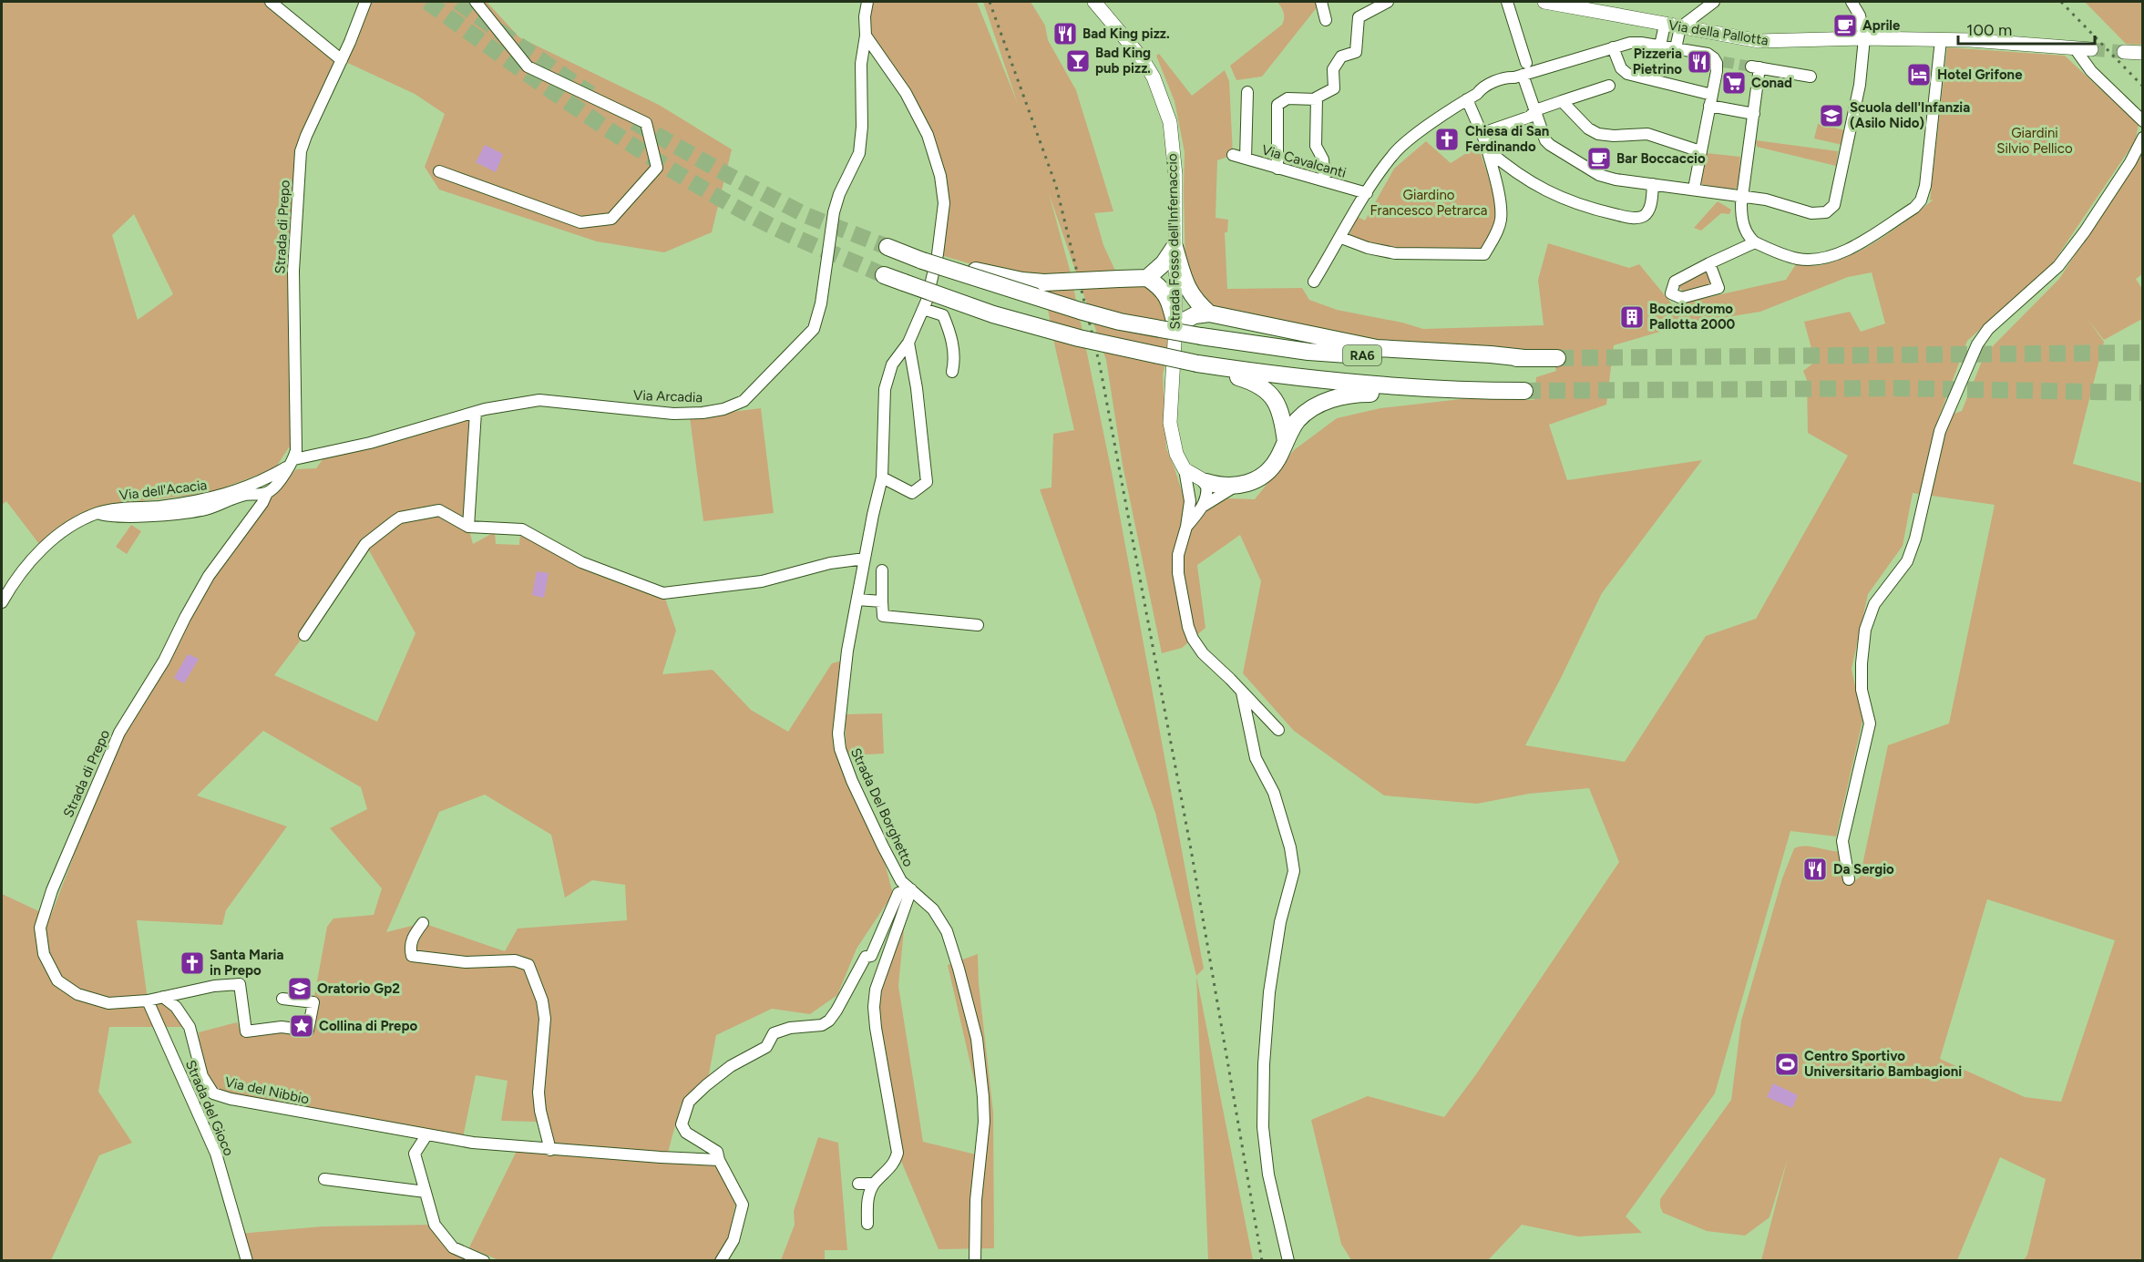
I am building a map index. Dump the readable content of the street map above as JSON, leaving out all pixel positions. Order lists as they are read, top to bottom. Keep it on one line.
{"streets":{"highway":["RA6"],"main road":["Via della Pallotta","Strada Fosso dell'Infernaccio"],"street":["Via Cavalcanti","Strada di Prepo","Via Arcadia","Via dell'Acacia","Strada Del Borghetto","Via del Nibbio","Strada del Gioco"]},"crossings":[["Strada di Prepo","Via Arcadia"],["Strada di Prepo","Via dell'Acacia"],["Strada di Prepo","Via del Nibbio"],["Strada di Prepo","Strada del Gioco"],["Via Arcadia","Via dell'Acacia"],["Via Arcadia","Strada Del Borghetto"]],"parks":["Giardini Silvio Pellico","Giardino Francesco Petrarca"],"places":{"cafe":["Aprile","Bar Boccaccio"],"restaurant":["Bad King pizz.","Pizzeria Pietrino","Da Sergio"],"bar":["Bad King pub pizz."],"hotel":["Hotel Grifone"],"supermarket":["Conad"],"school or university":["Scuola dell'Infanzia (Asilo Nido)","Oratorio Gp2"],"church":["Chiesa di San Ferdinando","Santa Maria in Prepo"],"building":["Bocciodromo Pallotta 2000"],"place":["Collina di Prepo"],"sports":["Centro Sportivo Universitario Bambagioni"]},"scale_bar":"100 m"}
